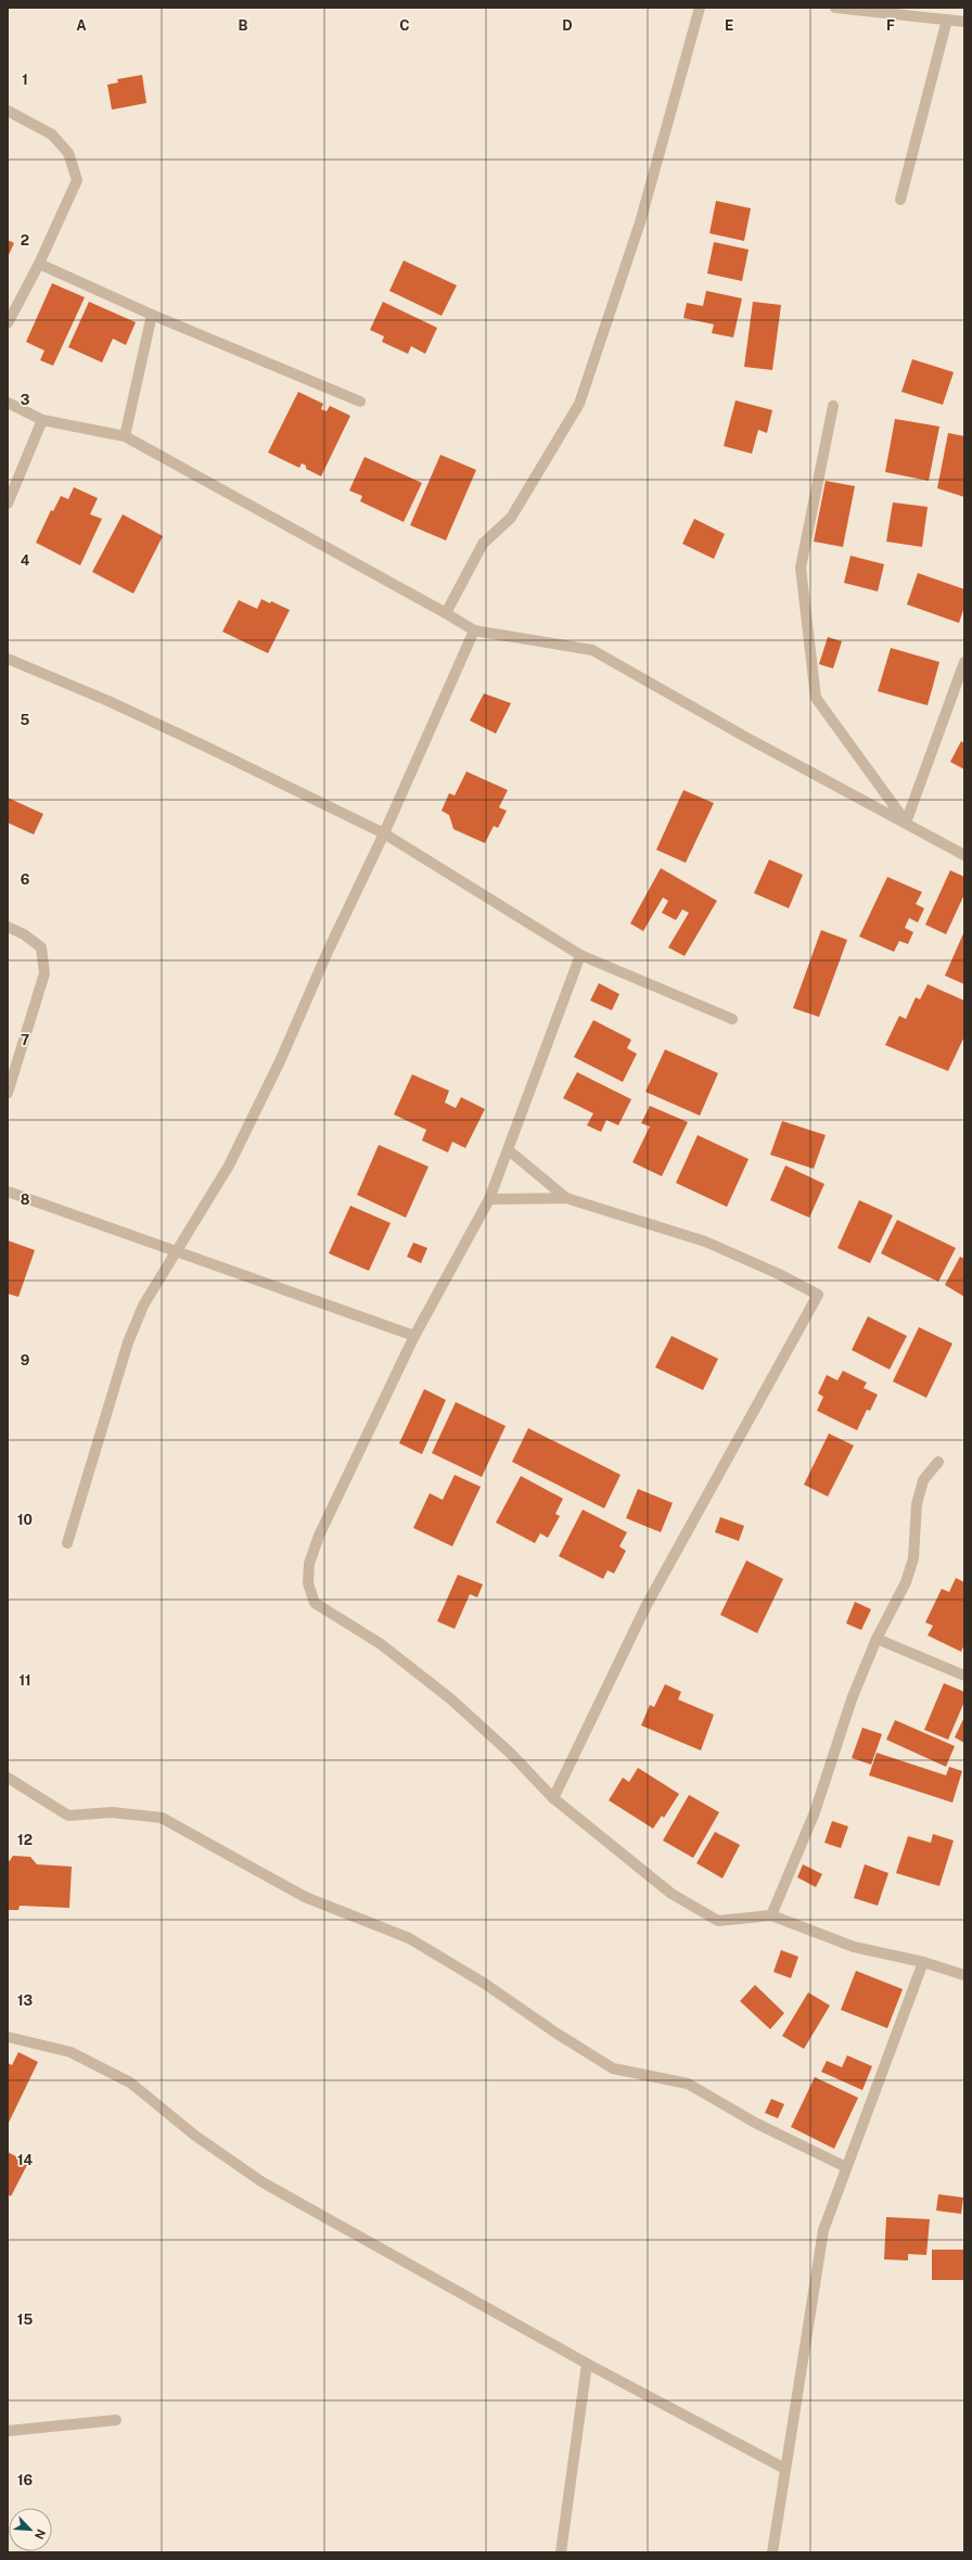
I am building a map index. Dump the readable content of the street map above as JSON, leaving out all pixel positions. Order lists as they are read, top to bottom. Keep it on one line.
{"north":"bottom right","grid":{"columns":["A","B","C","D","E","F"],"rows":["1","2","3","4","5","6","7","8","9","10","11","12","13","14","15","16"]}}
